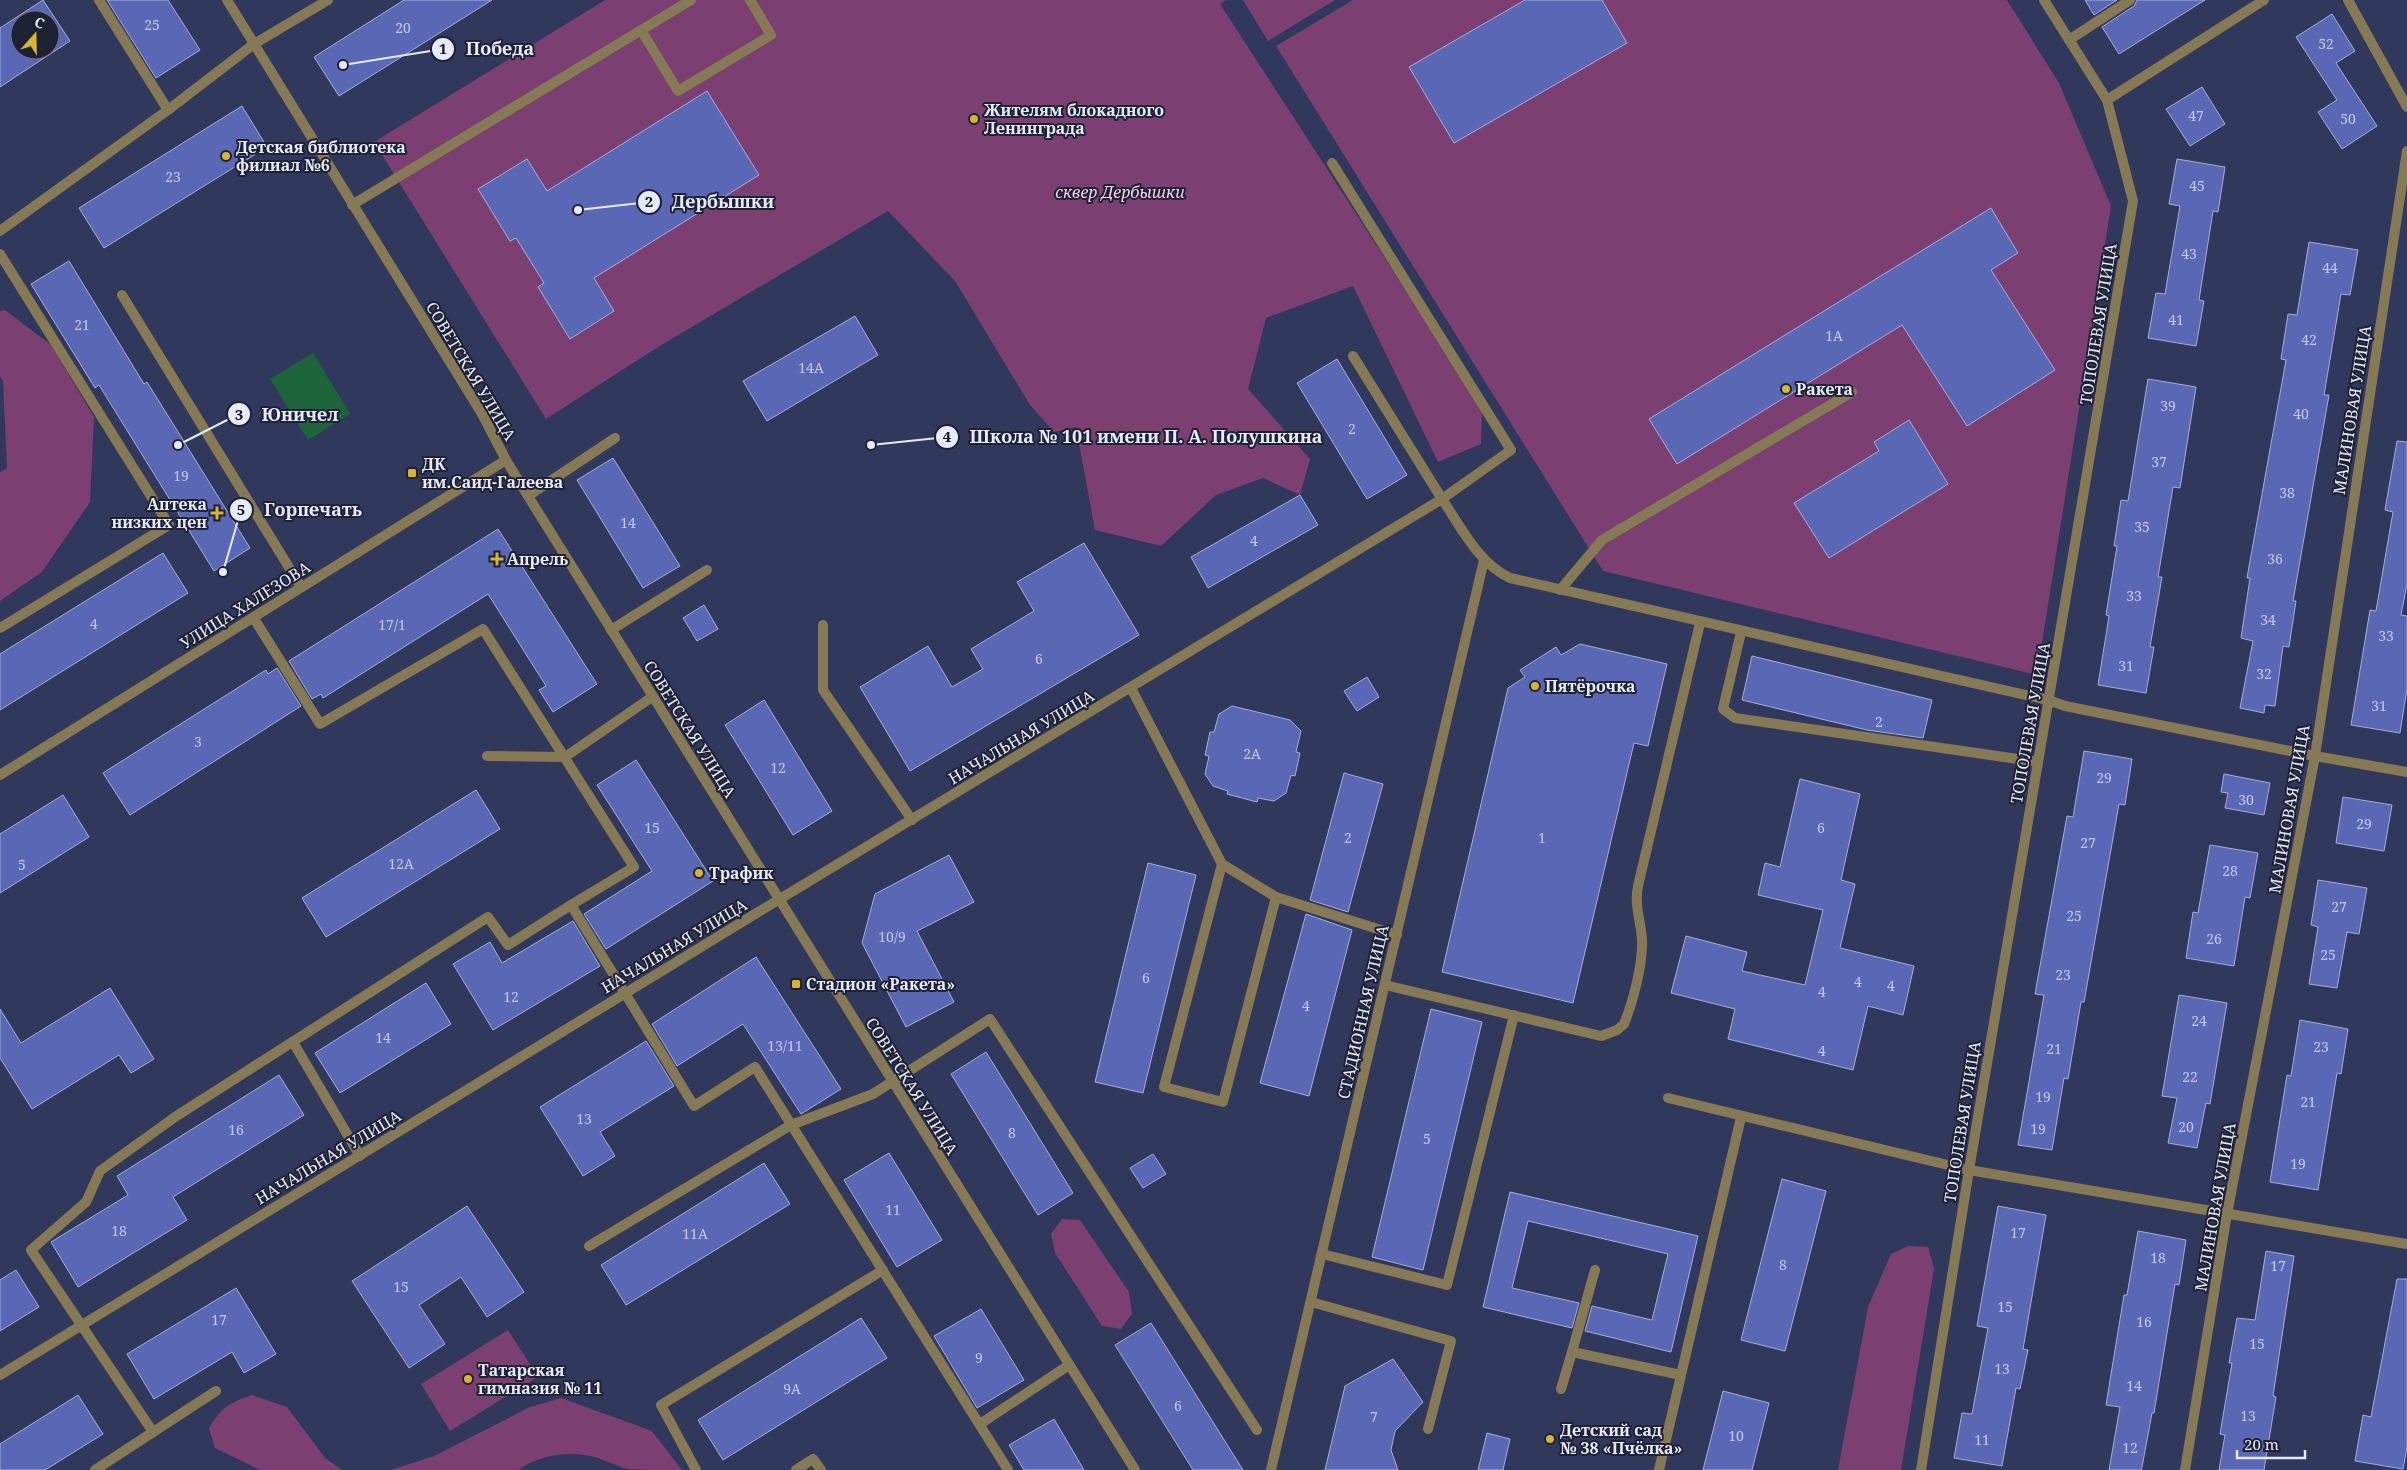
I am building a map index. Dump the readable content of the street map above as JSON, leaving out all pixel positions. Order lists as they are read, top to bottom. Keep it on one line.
{"streets":{"street":["ТОПОЛЕВАЯ УЛИЦА","СОВЕТСКАЯ УЛИЦА","МАЛИНОВАЯ УЛИЦА","УЛИЦА ХАЛЕЗОВА","НАЧАЛЬНАЯ УЛИЦА","СТАДИОННАЯ УЛИЦА"]},"crossings":[["СОВЕТСКАЯ УЛИЦА","УЛИЦА ХАЛЕЗОВА"],["СОВЕТСКАЯ УЛИЦА","НАЧАЛЬНАЯ УЛИЦА"]],"parks":["сквер Дербышки"],"places":{"other":["Победа","Жителям блокадного Ленинграда","Детская библиотека филиал №6","Дербышки","Ракета","Юничел","Школа № 101 имени П. А. Полушкина","Горпечать","Пятёрочка","Трафик","Татарская гимназия № 11","Детский сад № 38 «Пчёлка»"],"transit":["ДК им.Саид-Галеева","Стадион «Ракета»"],"health":["Аптека низких цен","Апрель"]},"house_numbers":["25","20","52","47","50","23","45","43","44","41","21","1А","42","14А","39","40","2","37","19","38","14","35","4","36","33","34","4","17/1","33","6","31","32","31","2","3","2А","12","29","30","29","15","6","2","1","27","12А","5","28","27","25","10/9","26","25","23","6","4","4","4","12","4","24","14","13/11","23","21","4","22","19","21","13","20","19","16","8","5","19","11","18","17","11А","18","8","17","15","15","17","16","15","9","13","14","9А","6","13","7","10","11","12"],"scale_bar":"20 m","north":"top"}
